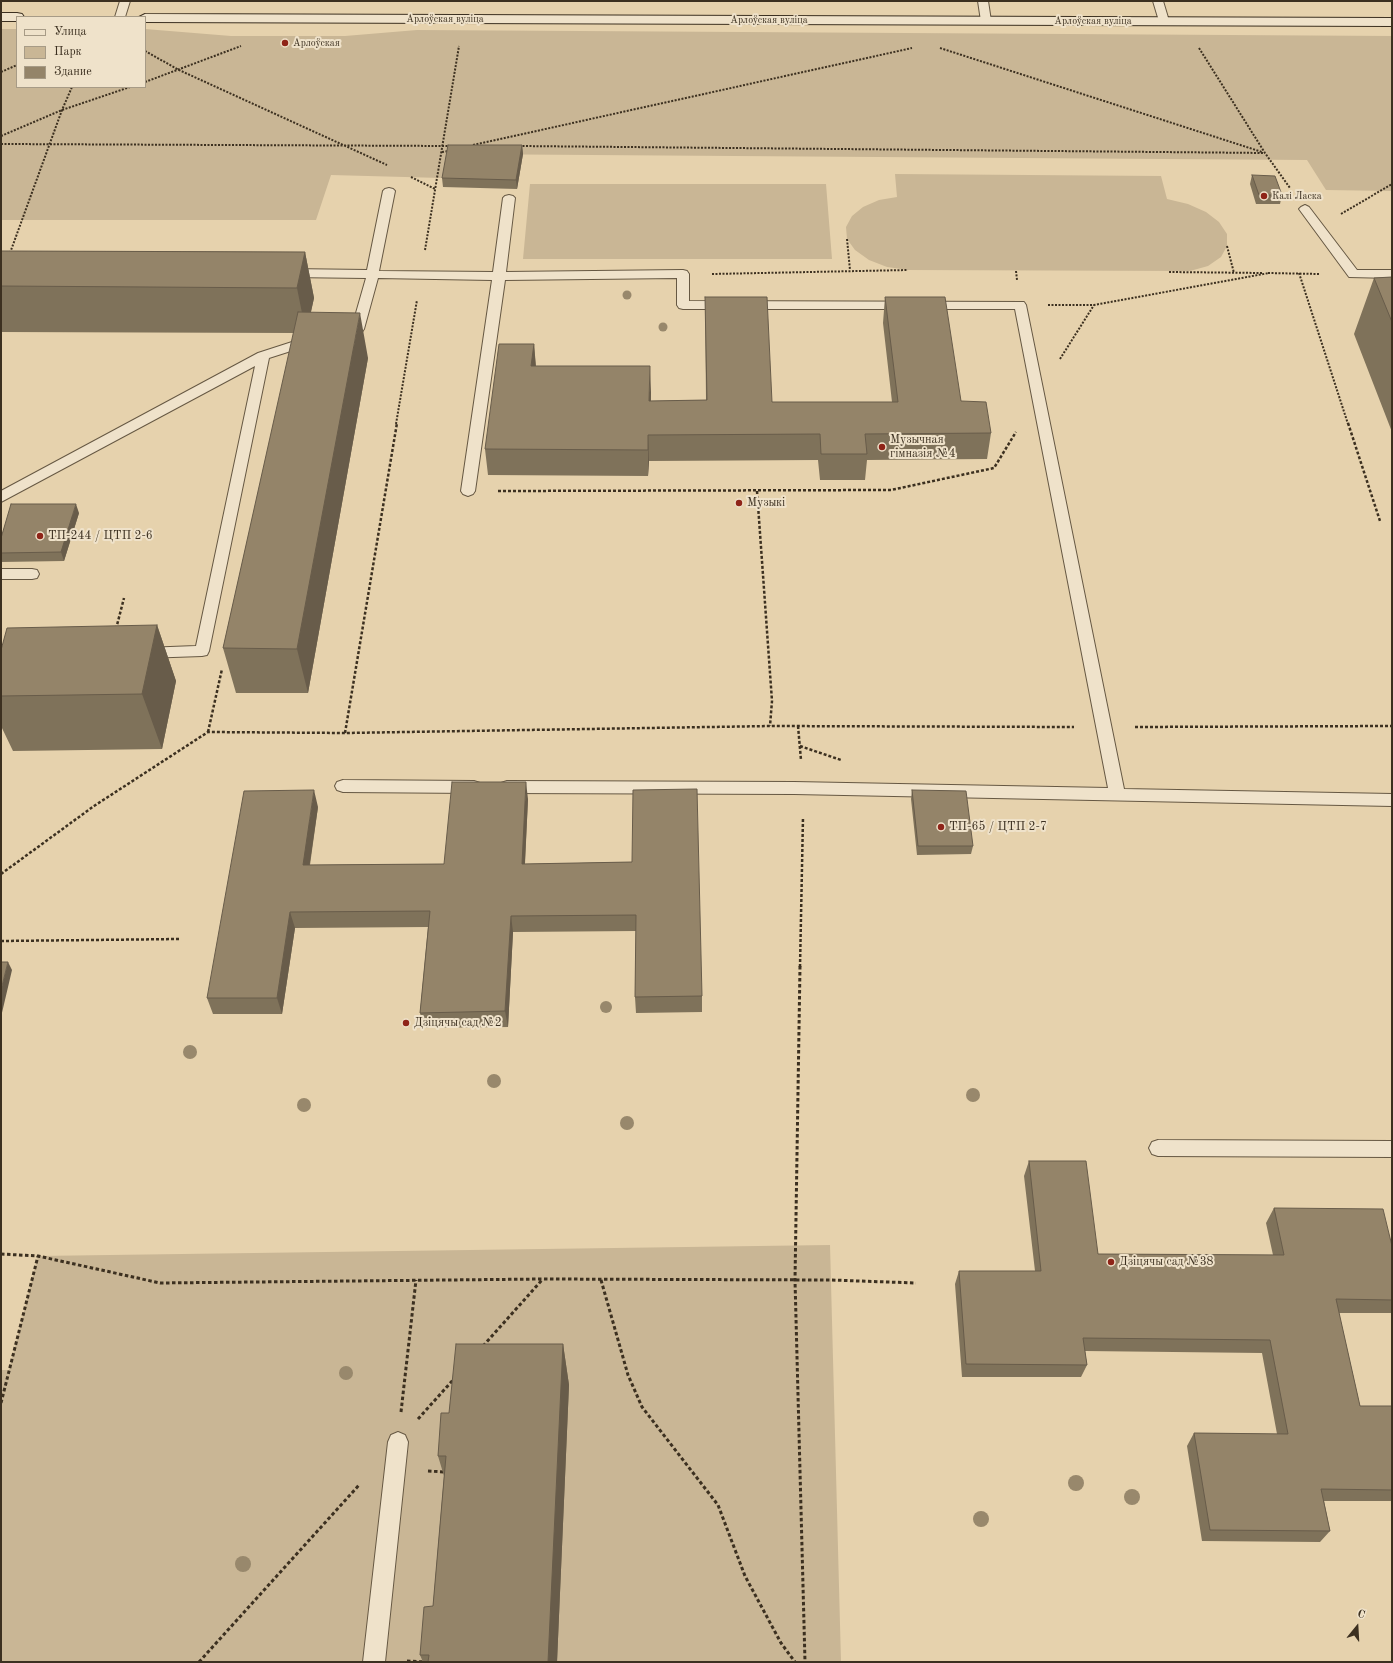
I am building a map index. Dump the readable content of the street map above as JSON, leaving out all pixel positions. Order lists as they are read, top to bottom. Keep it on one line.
{"streets":{"street":["Арлоўская вуліца"]},"places":["Арлоўская","Калі Ласка","Музычная гімназія №4","Музыкі","ТП-244 / ЦТП 2-6","ТП-65 / ЦТП 2-7","Дзіцячы сад №2","Дзіцячы сад №38"],"legend":["Улица","Парк","Здание"],"north":"top"}
